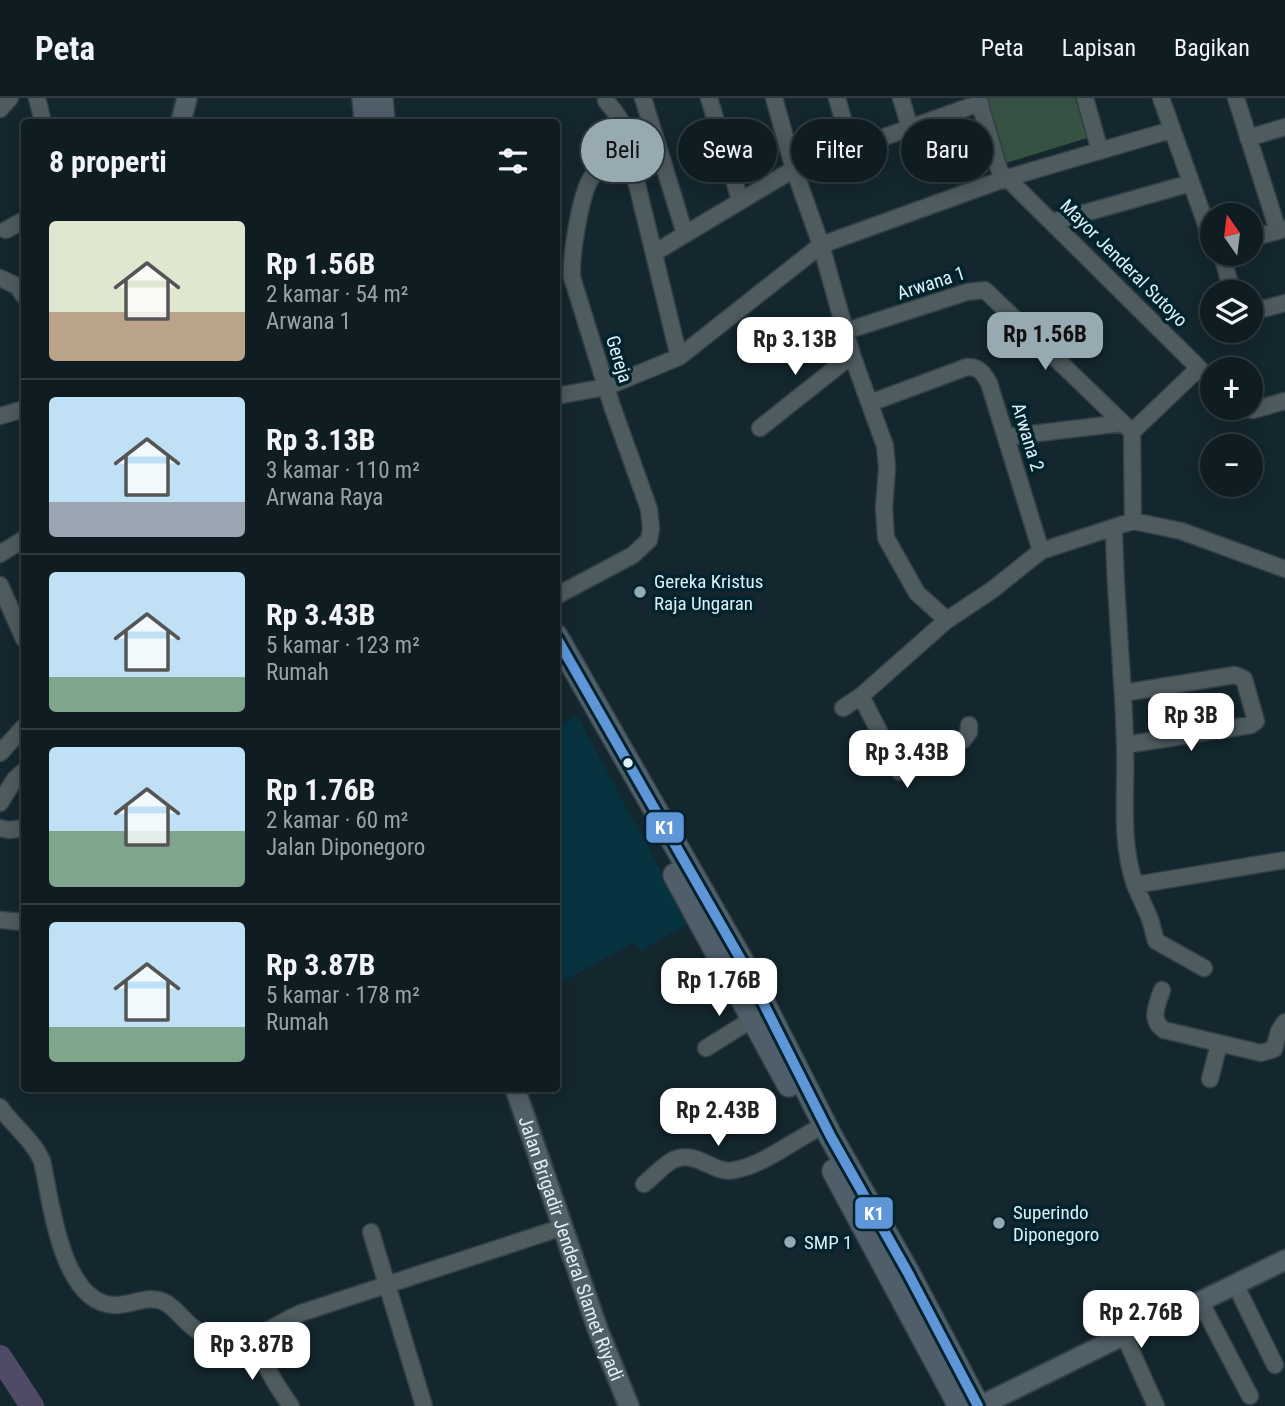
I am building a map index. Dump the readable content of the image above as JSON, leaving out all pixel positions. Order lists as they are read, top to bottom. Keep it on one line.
{"streets":{"main road":["Jalan Brigadir Jenderal Slamet Riyadi"],"street":["Mayor Jenderal Sutoyo","Arwana 1","Gereja","Arwana 2"]},"places":["Gereka Kristus Raja Ungaran","Superindo Diponegoro","SMP 1"],"lines":["transit line K1"],"north":"top","page":{"header":"Peta","nav":["Peta","Lapisan","Bagikan"],"chip":["Beli","Sewa","Filter","Baru"],"heading":"8 properti","map_buttons":["+","−"],"list":[{"name":"Rp 1.56B","note":"2 kamar · 54 m² · Arwana 1"},{"name":"Rp 3.13B","note":"3 kamar · 110 m² · Arwana Raya"},{"name":"Rp 3.43B","note":"5 kamar · 123 m² · Rumah"},{"name":"Rp 1.76B","note":"2 kamar · 60 m² · Jalan Diponegoro"},{"name":"Rp 3.87B","note":"5 kamar · 178 m² · Rumah"}],"price":["Rp 1.56B","Rp 3.13B","Rp 3B","Rp 3.43B","Rp 1.76B","Rp 2.43B","Rp 2.76B","Rp 3.87B"]}}
